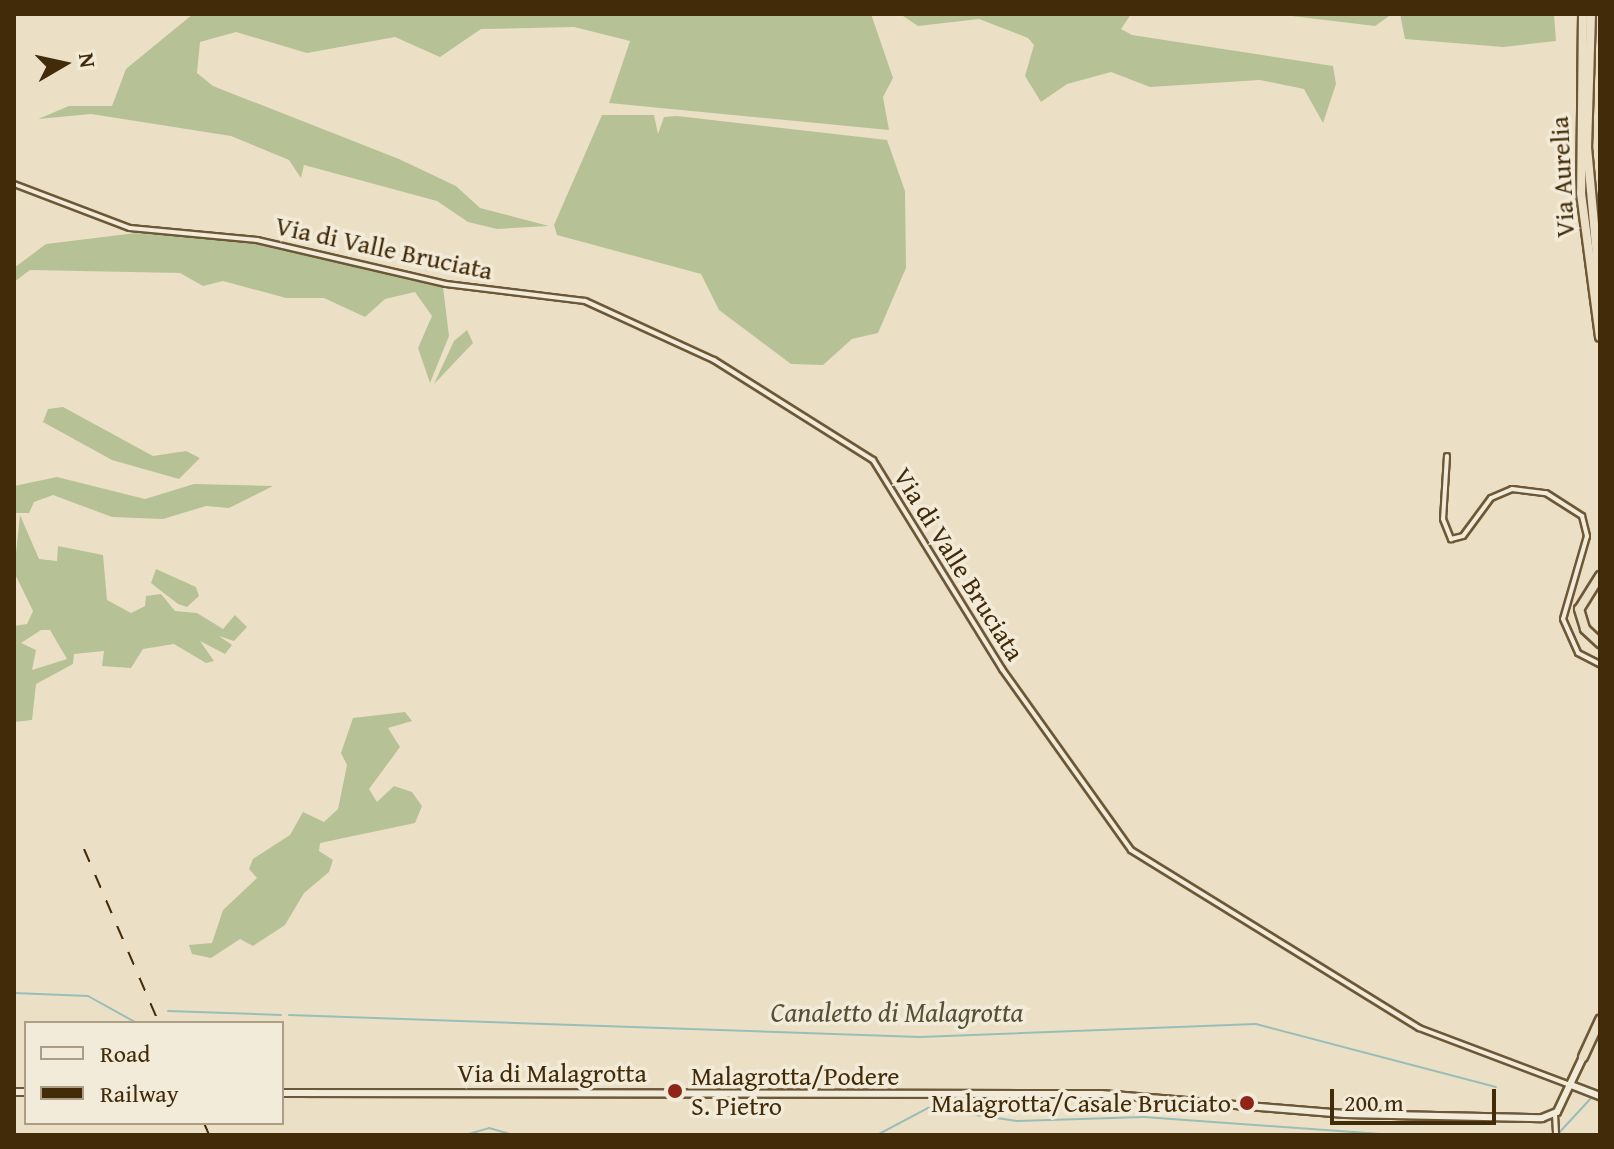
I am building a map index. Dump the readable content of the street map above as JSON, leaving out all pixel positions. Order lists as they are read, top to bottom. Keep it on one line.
{"streets":{"highway":["Via Aurelia"],"main road":["Via di Malagrotta"],"street":["Via di Valle Bruciata"]},"water":["Canaletto di Malagrotta"],"places":["Malagrotta/Podere S. Pietro","Malagrotta/Casale Bruciato"],"legend":["Road","Railway"],"scale_bar":"200 m","north":"right"}
